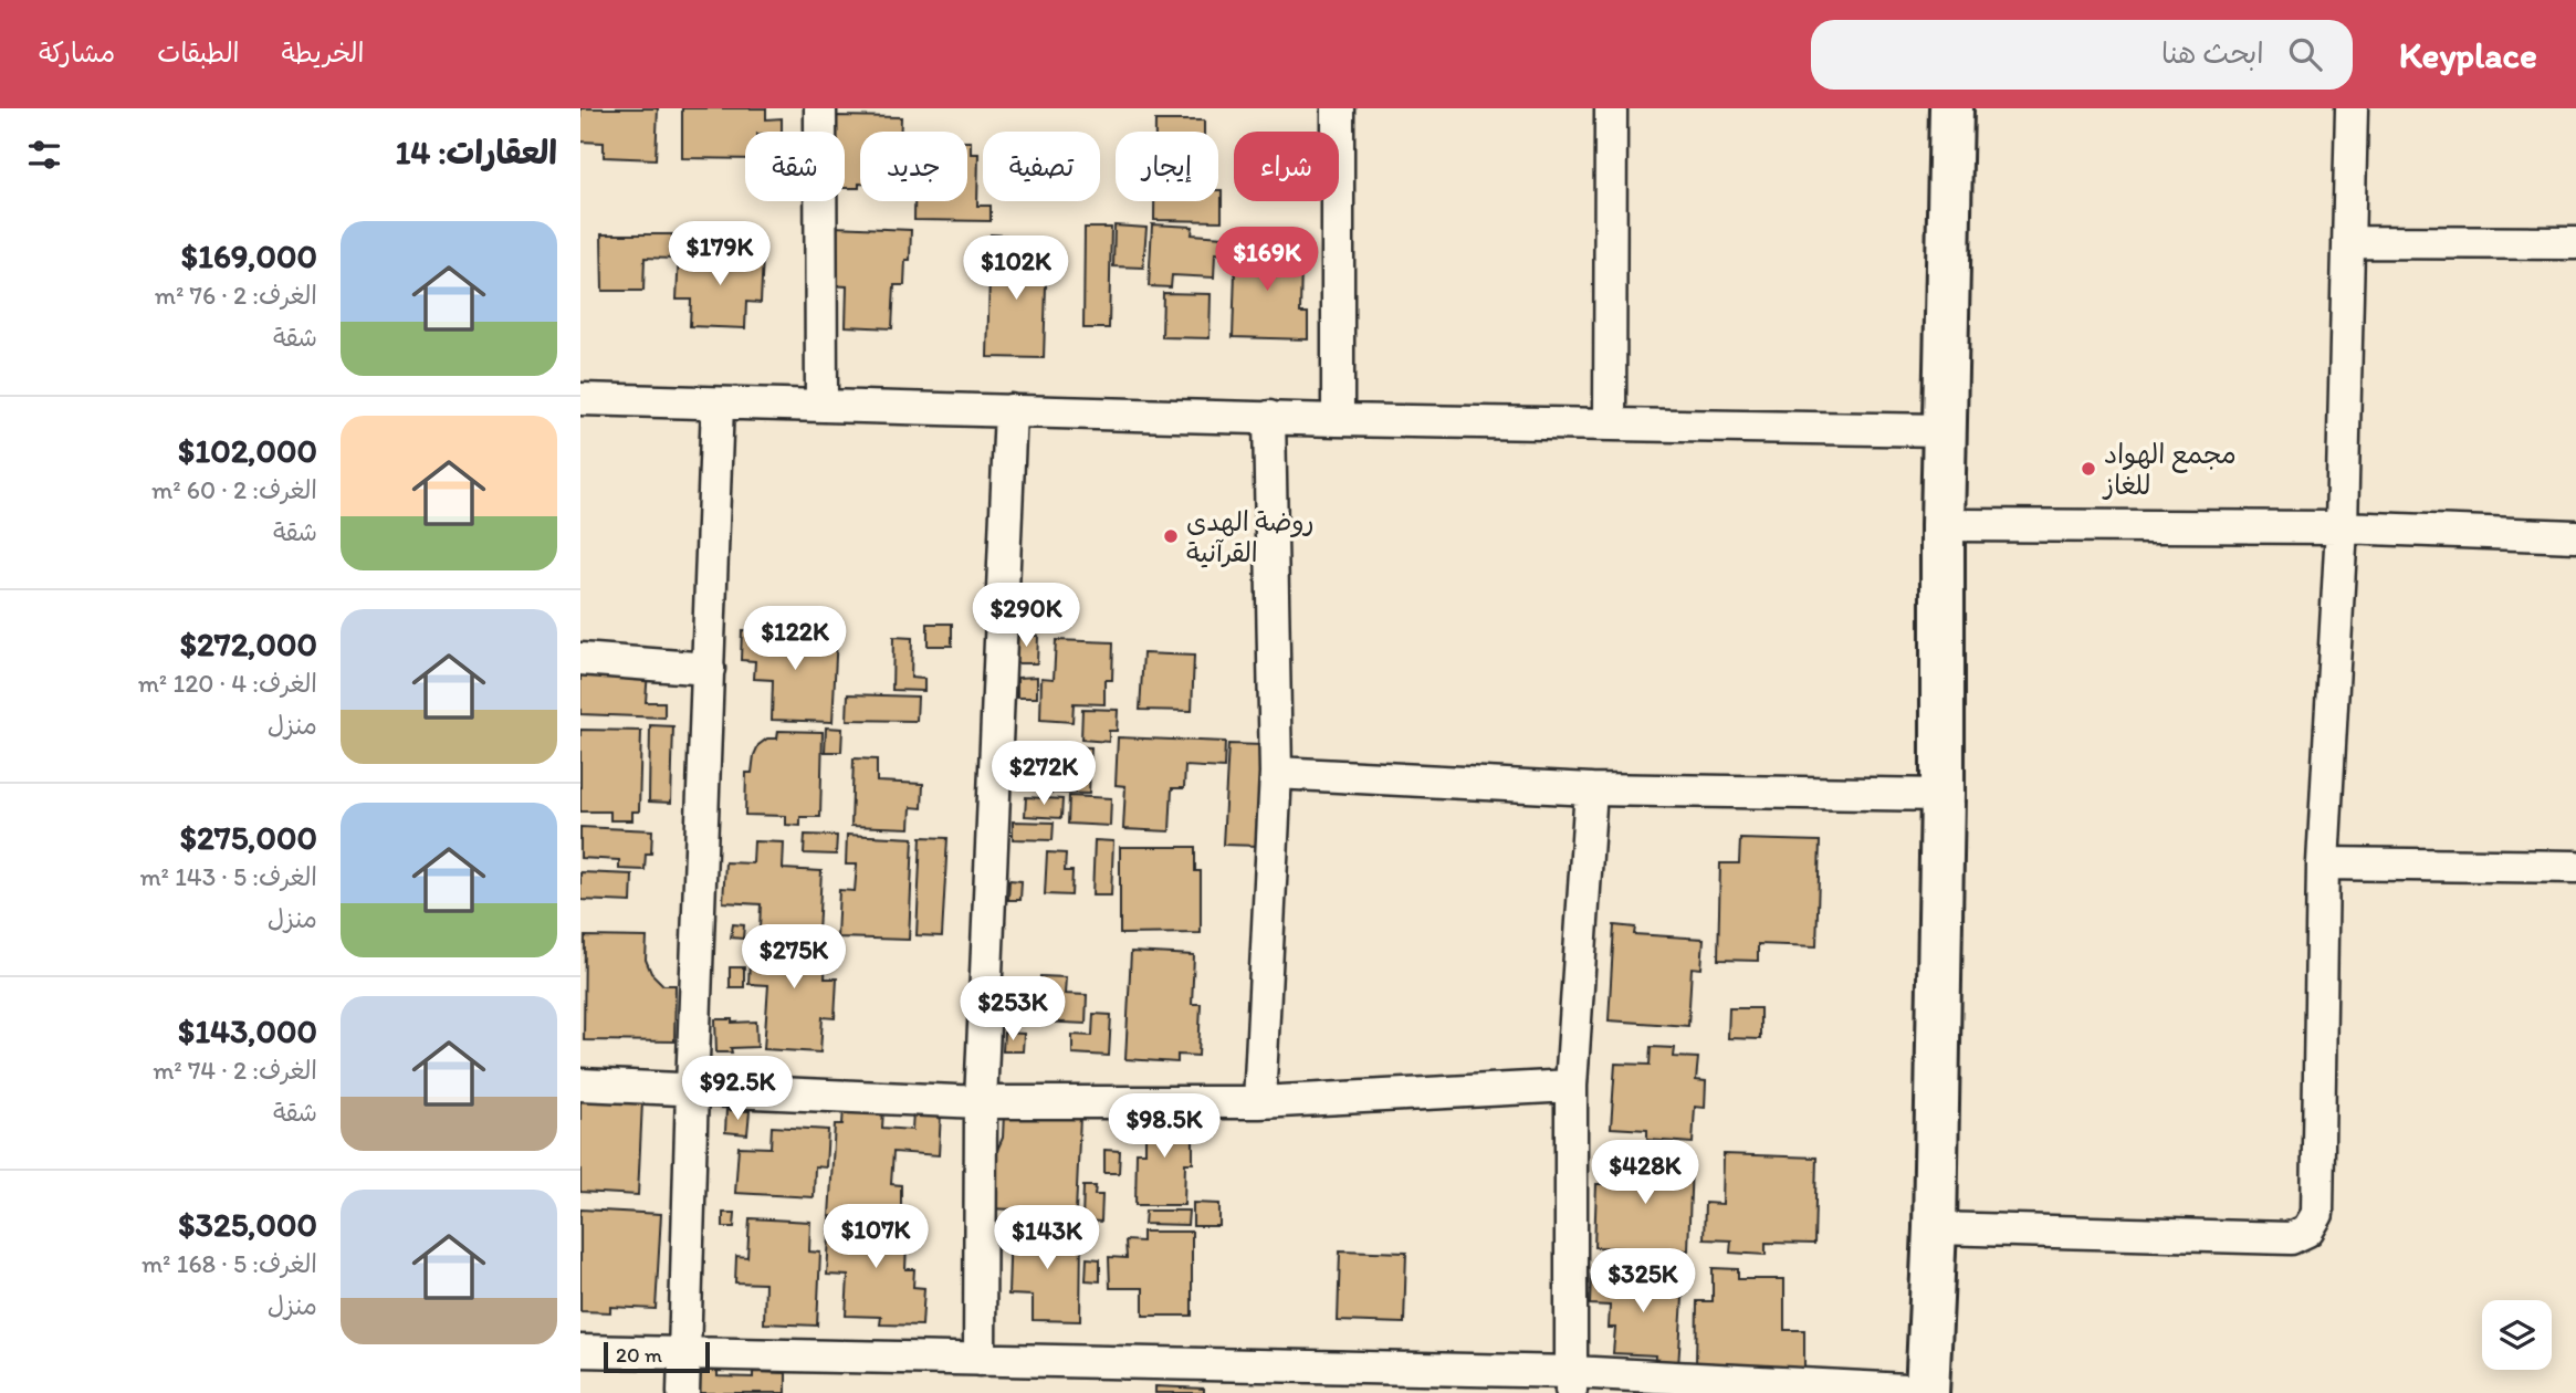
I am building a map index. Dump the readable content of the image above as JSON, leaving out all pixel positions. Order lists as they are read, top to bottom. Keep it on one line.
{"places":["مجمع الهواد للغاز","روضة الهدى القرآنية"],"scale_bar":"20 m","page":{"header":"Keyplace","search":"ابحث هنا","nav":["الخريطة","الطبقات","مشاركة"],"heading":"العقارات: 14","chip":["شراء","إيجار","تصفية","جديد","شقة"],"list":[{"name":"$169,000","note":"الغرف: 2 · 76 m² · شقة"},{"name":"$102,000","note":"الغرف: 2 · 60 m² · شقة"},{"name":"$272,000","note":"الغرف: 4 · 120 m² · منزل"},{"name":"$275,000","note":"الغرف: 5 · 143 m² · منزل"},{"name":"$143,000","note":"الغرف: 2 · 74 m² · شقة"},{"name":"$325,000","note":"الغرف: 5 · 168 m² · منزل"}],"price":["$179K","$169K","$102K","$290K","$122K","$272K","$275K","$253K","$92.5K","$98.5K","$428K","$107K","$143K","$325K"],"scale":"20 m"}}
